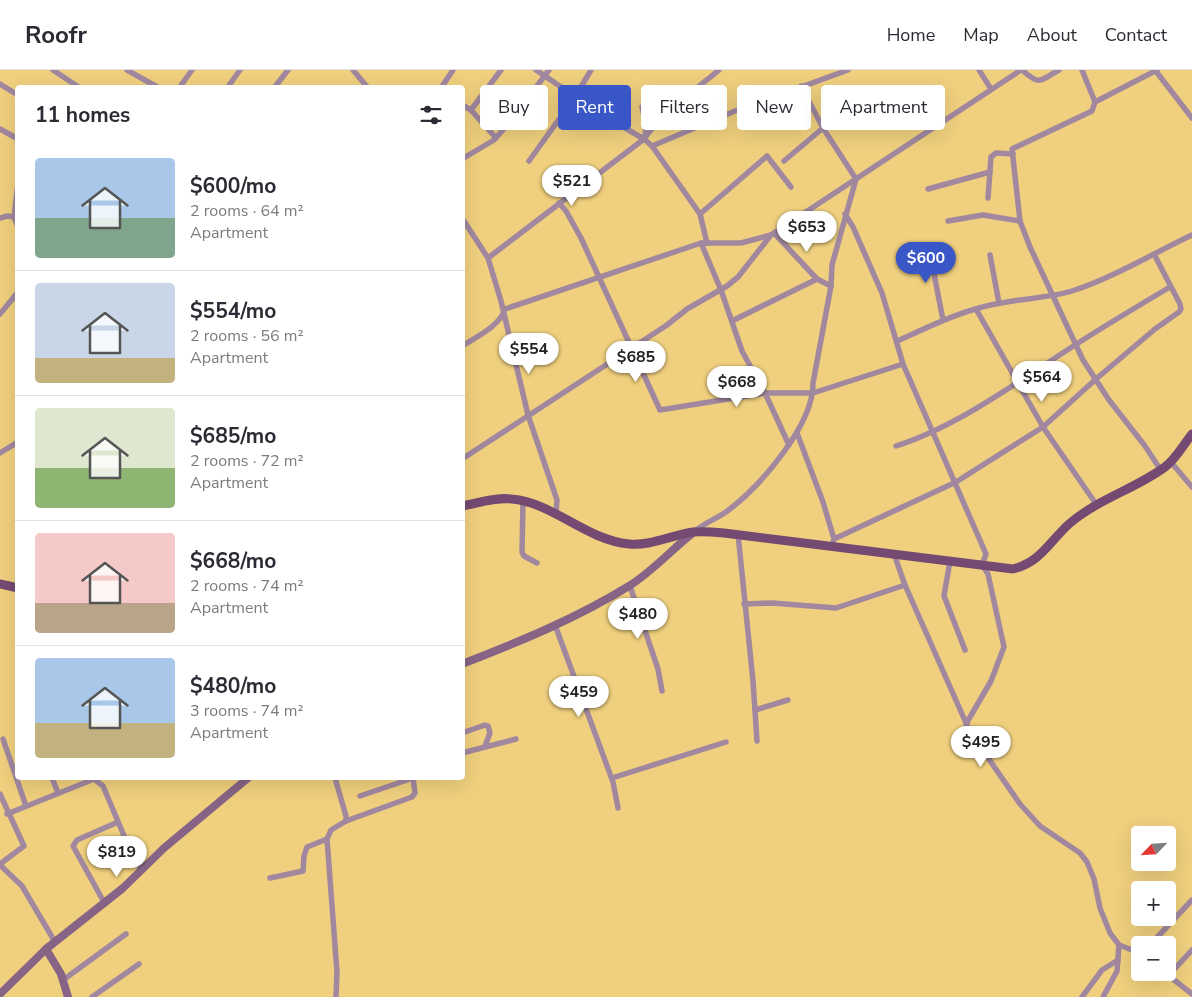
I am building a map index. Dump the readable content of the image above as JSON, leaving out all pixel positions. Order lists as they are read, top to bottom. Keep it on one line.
{"north":"bottom left","page":{"header":"Roofr","nav":["Home","Map","About","Contact"],"chip":["Buy","Rent","Filters","New","Apartment"],"heading":"11 homes","list":[{"name":"$600/mo","note":"2 rooms · 64 m² · Apartment"},{"name":"$554/mo","note":"2 rooms · 56 m² · Apartment"},{"name":"$685/mo","note":"2 rooms · 72 m² · Apartment"},{"name":"$668/mo","note":"2 rooms · 74 m² · Apartment"},{"name":"$480/mo","note":"3 rooms · 74 m² · Apartment"}],"price":["$521","$653","$600","$554","$685","$564","$668","$480","$459","$495","$819"],"map_buttons":["+","−"]}}
